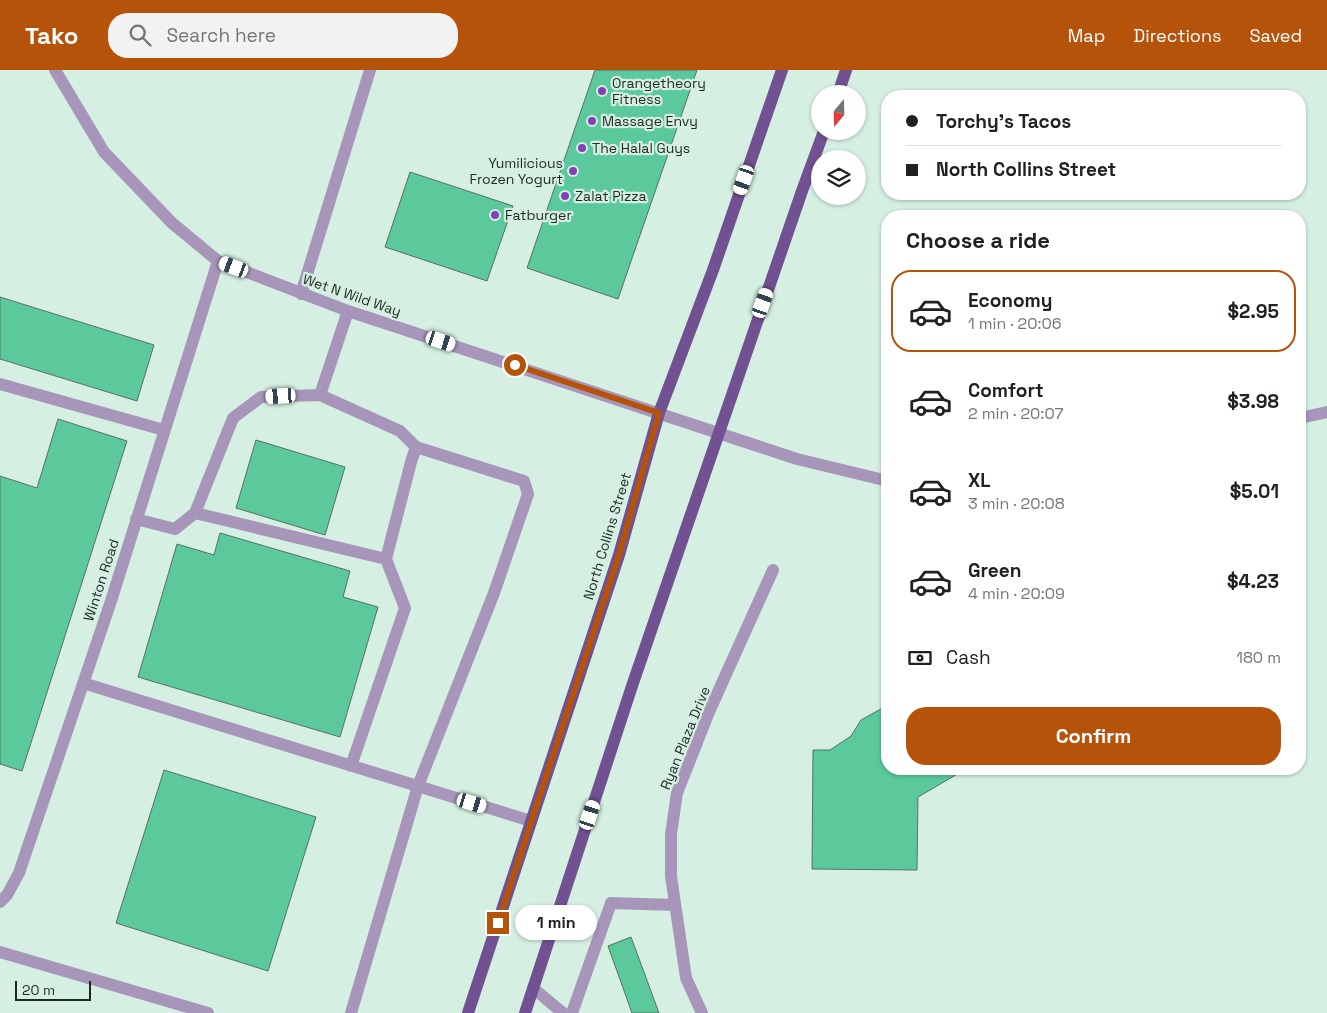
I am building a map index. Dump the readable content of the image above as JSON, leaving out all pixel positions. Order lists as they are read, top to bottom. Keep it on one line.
{"streets":{"main road":["North Collins Street"],"street":["Wet N Wild Way","Winton Road","Ryan Plaza Drive"]},"crossings":[["Wet N Wild Way","North Collins Street"],["Wet N Wild Way","Winton Road"]],"places":["Orangetheory Fitness","Massage Envy","The Halal Guys","Yumilicious Frozen Yogurt","Zalat Pizza","Fatburger"],"scale_bar":"20 m","north":"bottom","page":{"header":"Tako","search":"Search here","nav":["Map","Directions","Saved"],"banner":["Torchy's Tacos","North Collins Street"],"heading":"Choose a ride","list":[{"name":"Economy","note":"1 min · 20:06","value":"$2.95"},{"name":"Comfort","note":"2 min · 20:07","value":"$3.98"},{"name":"XL","note":"3 min · 20:08","value":"$5.01"},{"name":"Green","note":"4 min · 20:09","value":"$4.23"}],"pay":["Cash","180 m"],"buttons":"Confirm","bubble":"1 min","scale":"20 m"}}
